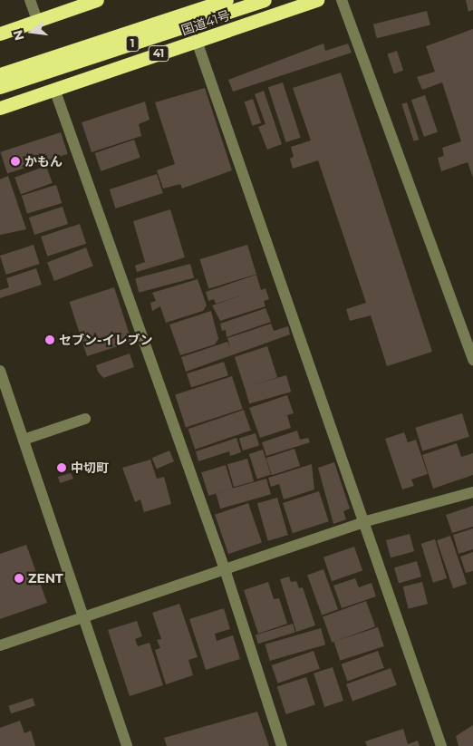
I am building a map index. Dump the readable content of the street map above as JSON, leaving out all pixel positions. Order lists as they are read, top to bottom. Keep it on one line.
{"streets":{"highway":["国道41号","1","41"]},"places":["かもん","セブン-イレブン","中切町","ZENT"],"north":"left"}
